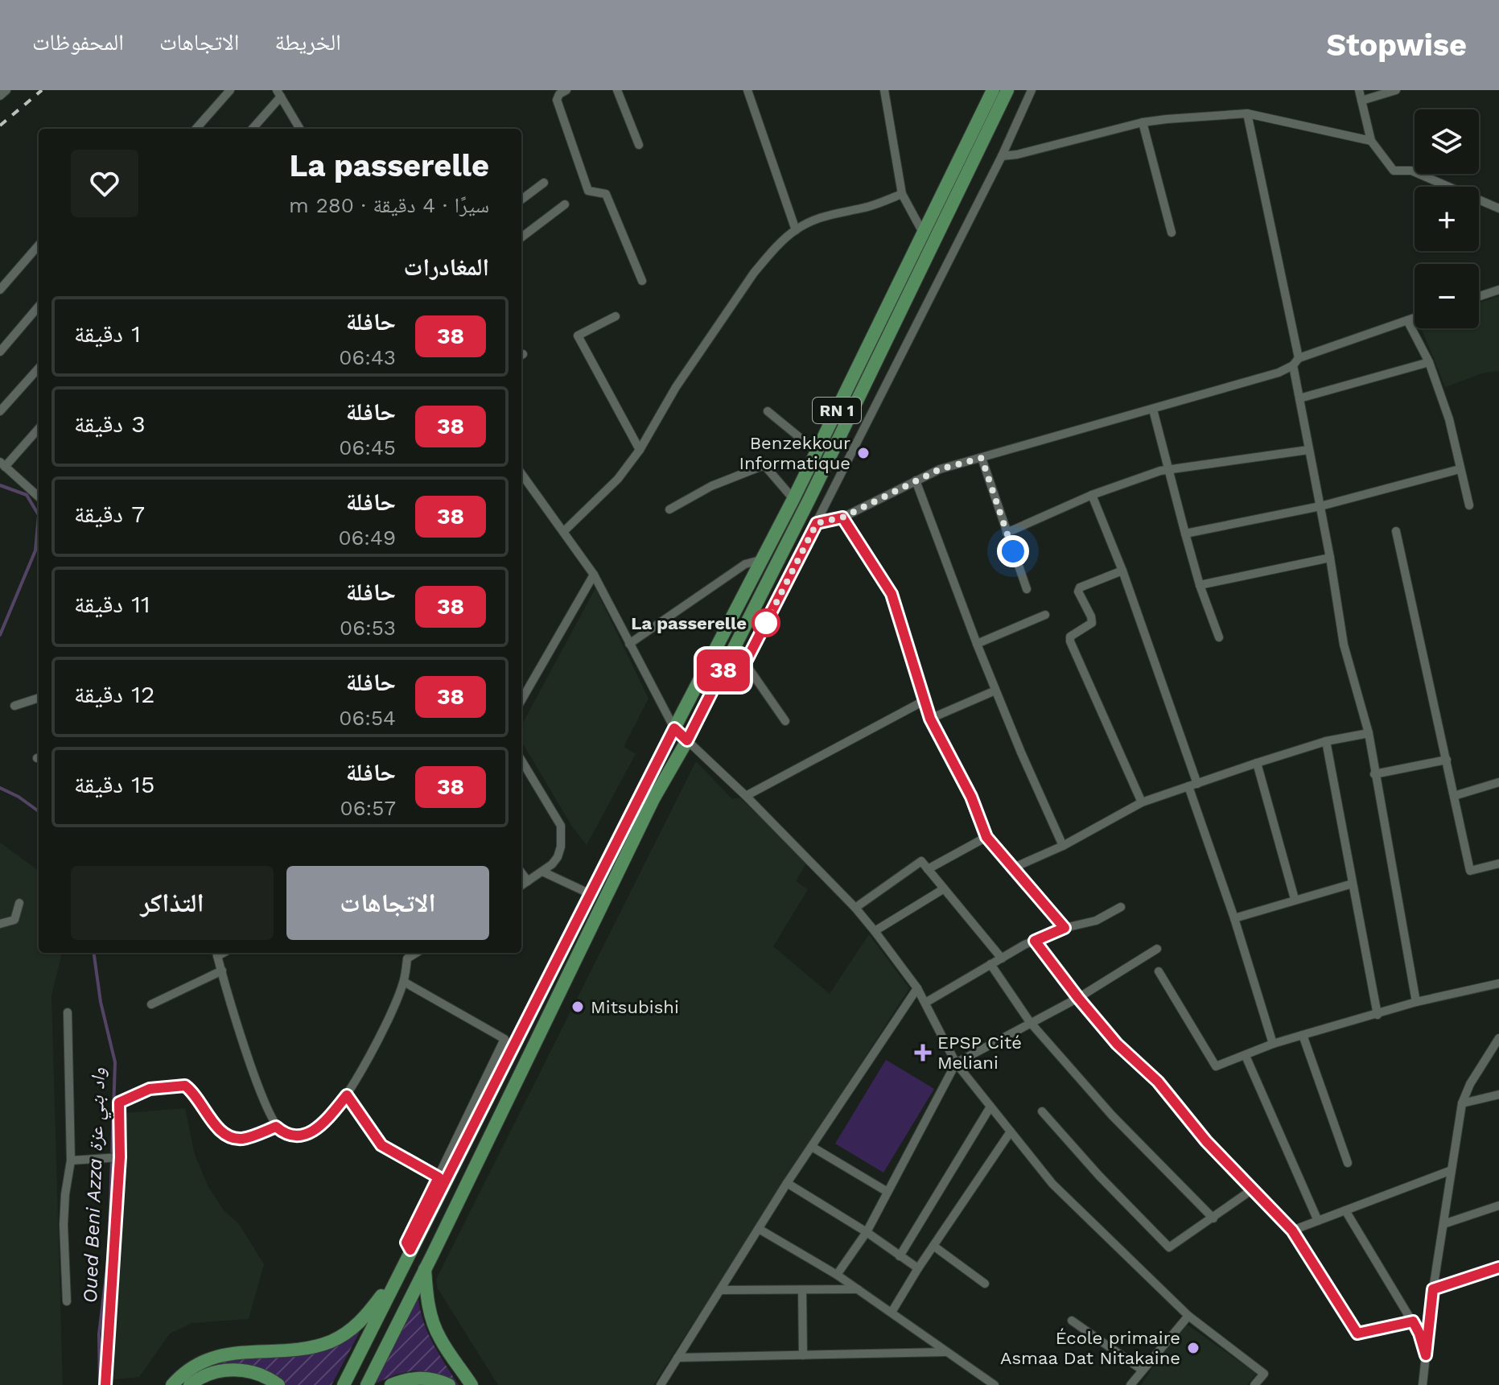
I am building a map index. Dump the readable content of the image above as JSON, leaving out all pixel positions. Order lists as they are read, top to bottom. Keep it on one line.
{"streets":{"highway":["RN 1"]},"water":["Oued Beni Azza واد بني عزة"],"places":{"other":["Benzekkour Informatique","La passerelle","Mitsubishi","École primaire Asmaa Dat Nitakaine"],"health":["EPSP Cité Meliani"]},"lines":["bus line 38"],"page":{"header":"Stopwise","nav":["الخريطة","الاتجاهات","المحفوظات"],"on_map":"38","map_buttons":["+","−"],"heading":[["La passerelle","سيرًا · 4 دقيقة · 280 m"],"المغادرات"],"list":[{"mark":"38","name":"حافلة","note":"06:43","value":"1 دقيقة"},{"mark":"38","name":"حافلة","note":"06:45","value":"3 دقيقة"},{"mark":"38","name":"حافلة","note":"06:49","value":"7 دقيقة"},{"mark":"38","name":"حافلة","note":"06:53","value":"11 دقيقة"},{"mark":"38","name":"حافلة","note":"06:54","value":"12 دقيقة"},{"mark":"38","name":"حافلة","note":"06:57","value":"15 دقيقة"}],"buttons":["الاتجاهات","التذاكر"]}}
